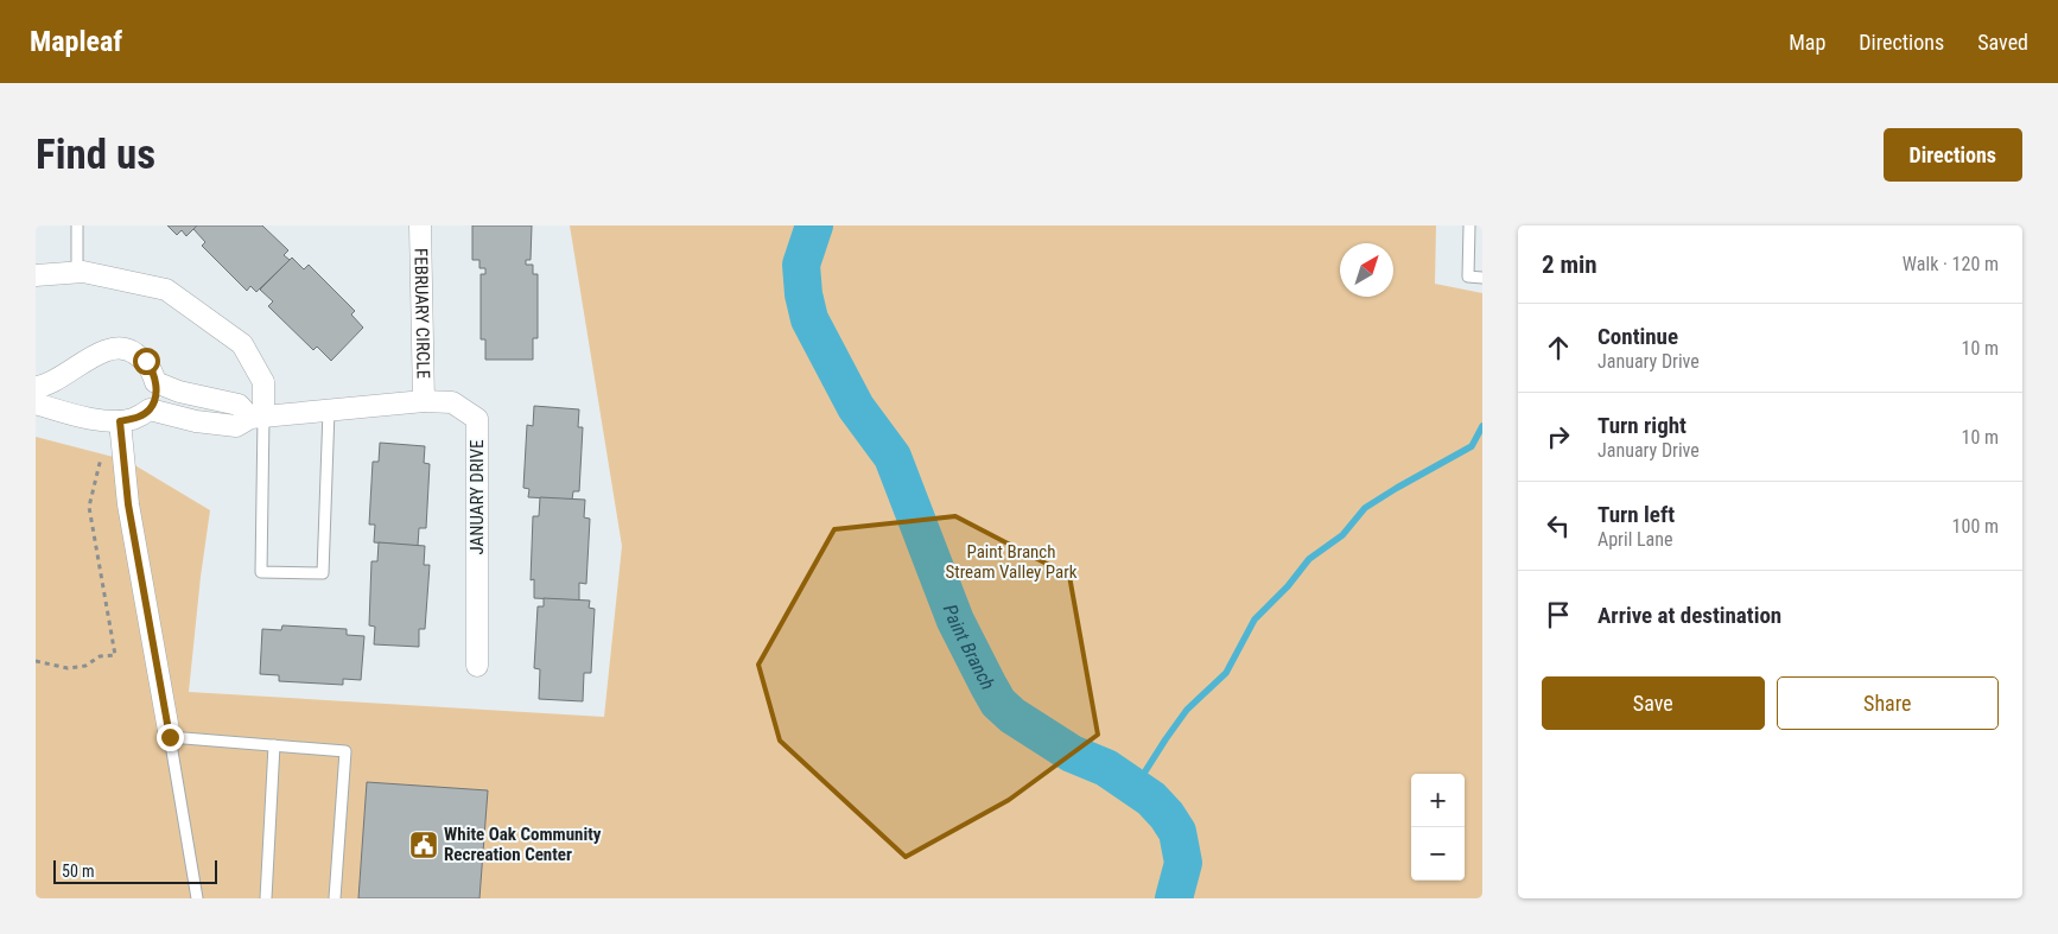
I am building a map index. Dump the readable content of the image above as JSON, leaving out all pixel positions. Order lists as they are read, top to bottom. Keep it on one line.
{"streets":{"street":["FEBRUARY CIRCLE","JANUARY DRIVE"]},"crossings":[["FEBRUARY CIRCLE","JANUARY DRIVE"]],"water":["Paint Branch"],"parks":["Paint Branch Stream Valley Park"],"places":{"public building":["White Oak Community Recreation Center"]},"scale_bar":"50 m","north":"top right","page":{"header":"Mapleaf","nav":["Map","Directions","Saved"],"buttons":["Directions",["Save","Share"]],"title":"Find us","heading":["2 min","Walk · 120 m"],"list":[["Continue","January Drive","10 m"],["Turn right","January Drive","10 m"],["Turn left","April Lane","100 m"],"Arrive at destination"],"map_buttons":["+","−"],"scale":"50 m"}}
